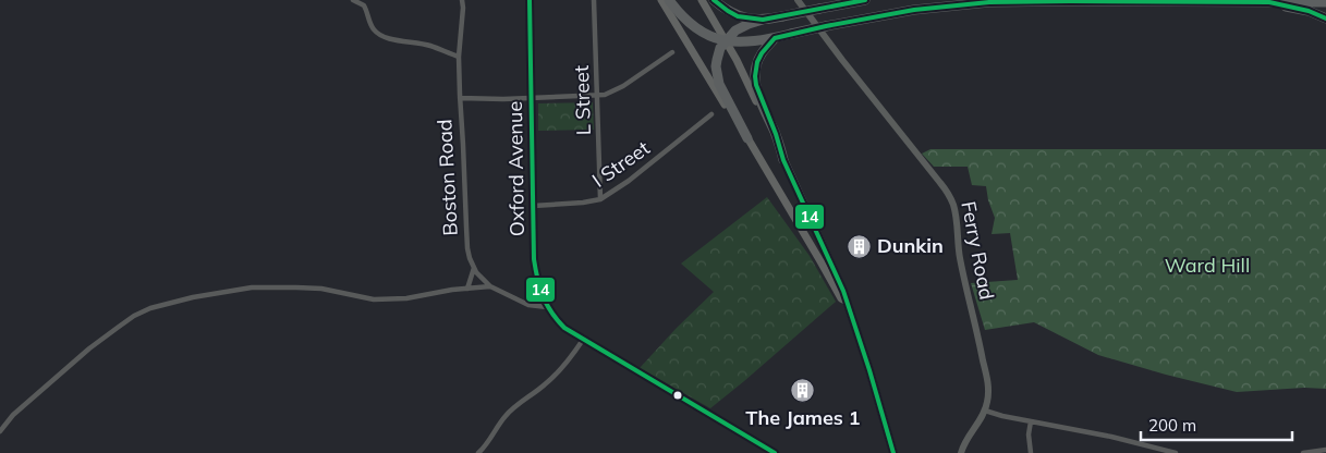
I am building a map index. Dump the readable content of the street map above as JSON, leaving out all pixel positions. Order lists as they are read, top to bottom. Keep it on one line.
{"streets":{"street":["L Street","I Street","Oxford Avenue","Boston Road","Ferry Road"]},"crossings":[["L Street","I Street"],["I Street","Oxford Avenue"],["Oxford Avenue","Boston Road"]],"parks":["Ward Hill"],"places":{"building":["Dunkin","The James 1"]},"lines":["transit line 14"],"scale_bar":"200 m"}
